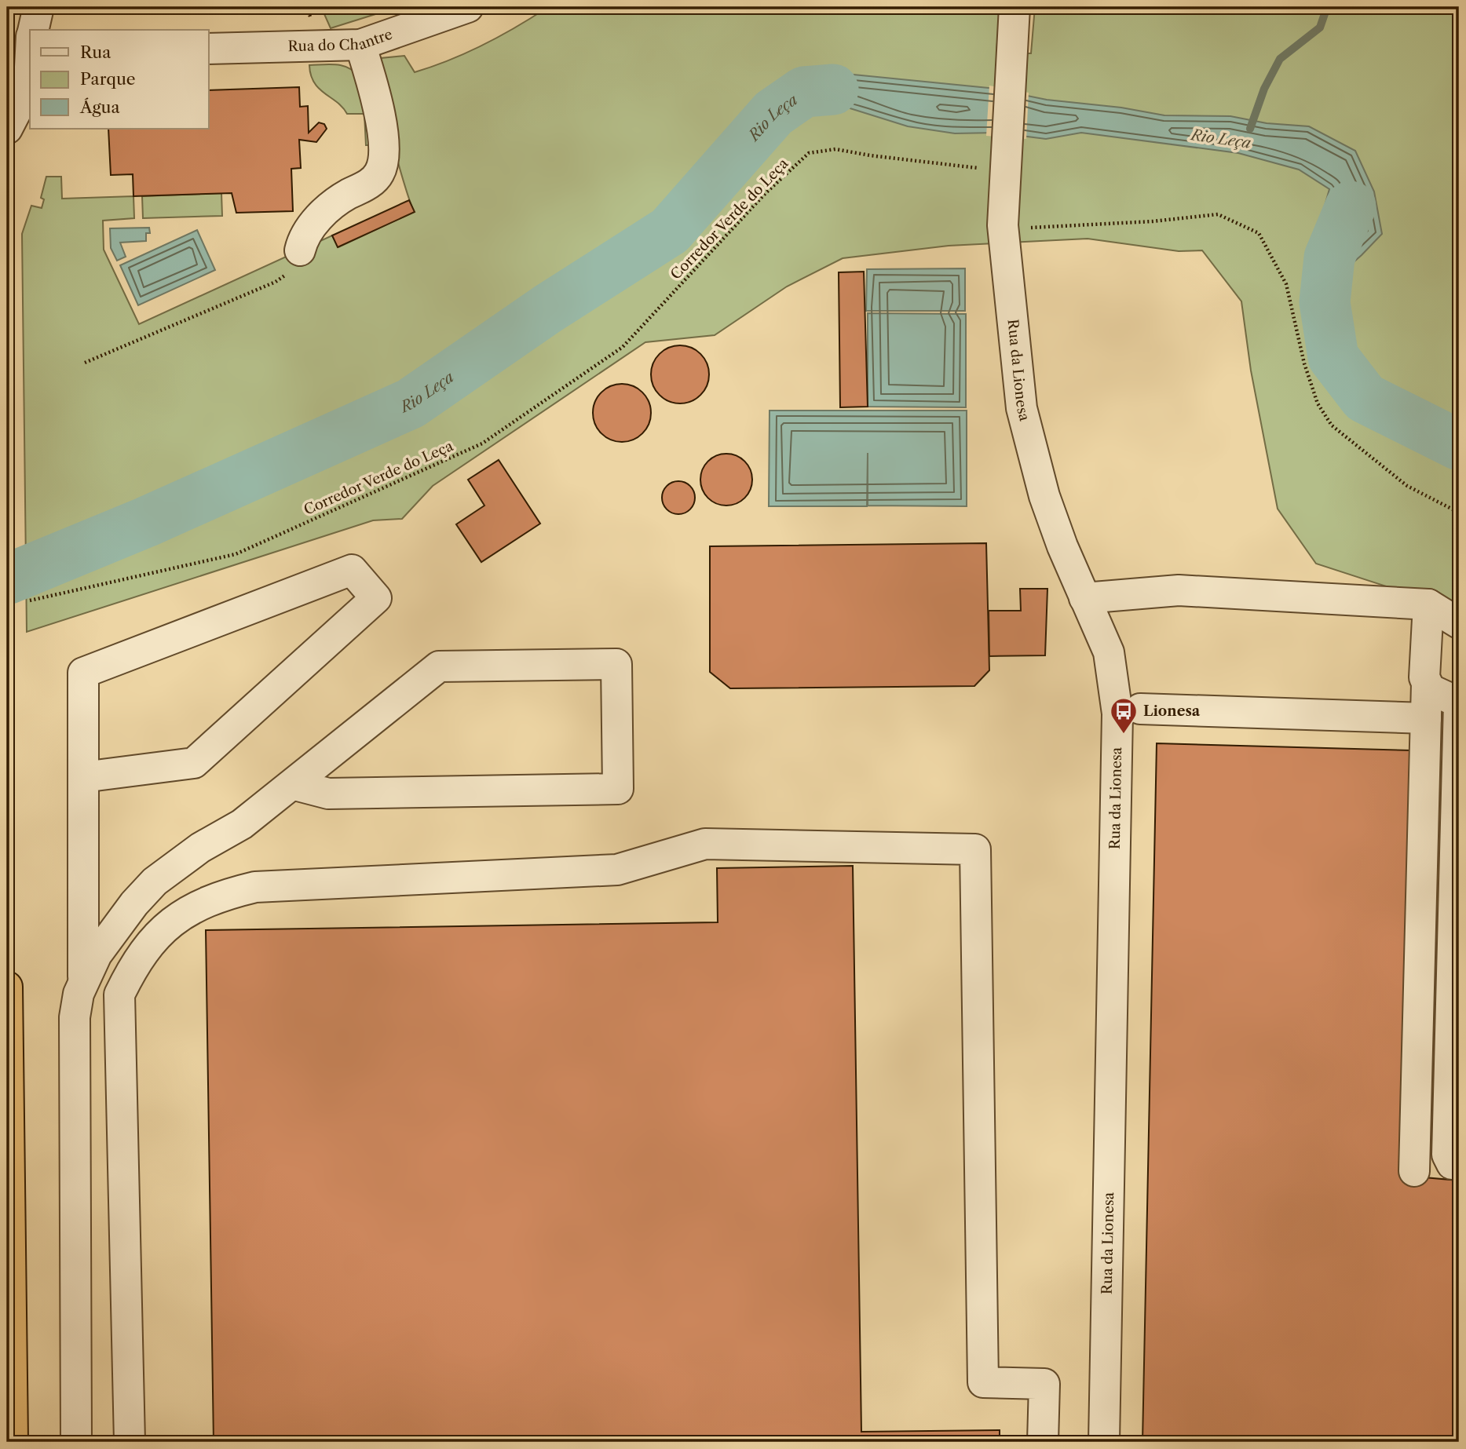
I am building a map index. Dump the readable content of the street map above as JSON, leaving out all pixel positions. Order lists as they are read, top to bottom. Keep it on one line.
{"streets":{"street":["Rua do Chantre","Rua da Lionesa"],"path":["Corredor Verde do Leça"]},"crossings":[["Corredor Verde do Leça","Rua da Lionesa"]],"water":["Rio Leça"],"places":{"bus stop":["Lionesa"]},"legend":["Rua","Parque","Água"]}
